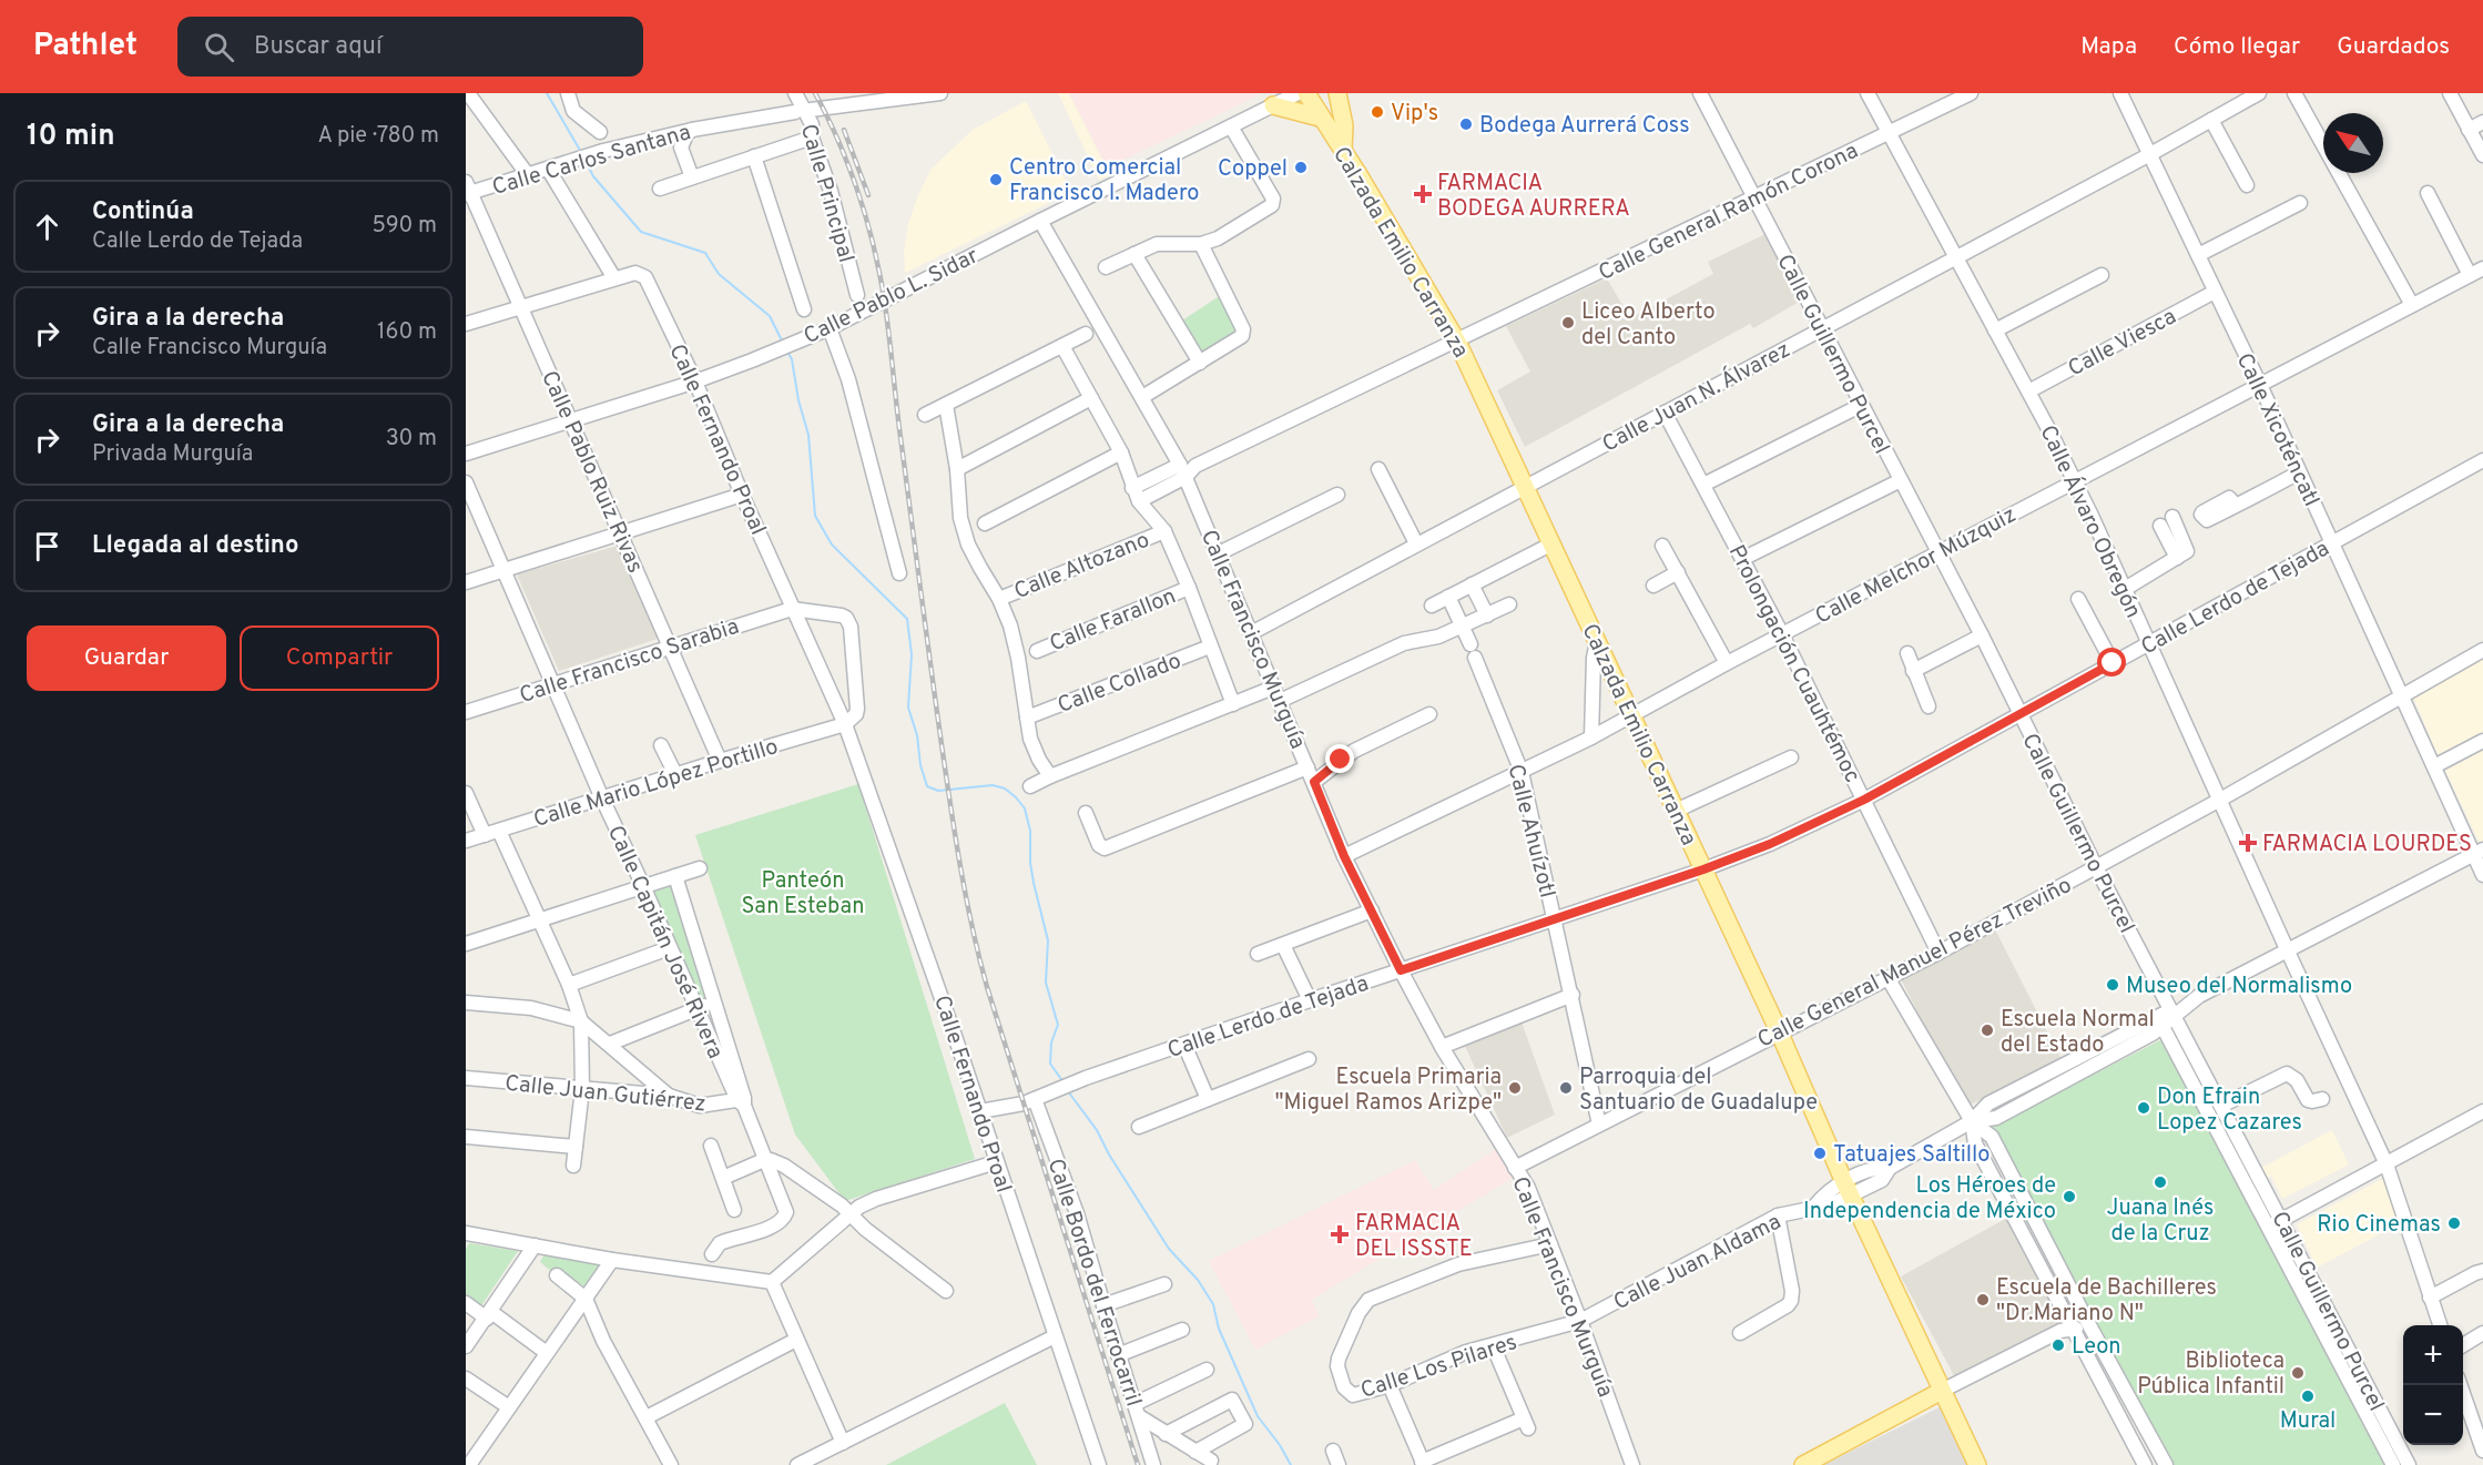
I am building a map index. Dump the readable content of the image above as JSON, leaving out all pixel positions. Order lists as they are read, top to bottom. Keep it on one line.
{"streets":{"main road":["Calzada Emilio Carranza"],"street":["Calle Carlos Santana","Calle Principal","Calle General Ramón Corona","Calle Pablo L. Sidar","Calle Viesca","Calle Guillermo Purcel","Calle Juan N. Álvarez","Calle Xicoténcatl","Calle Fernando Proal","Calle Pablo Ruiz Rivas","Calle Álvaro Obregón","Calle Altozano","Calle Melchor Múzquiz","Calle Lerdo de Tejada","Calle Farallon","Calle Francisco Murguía","Calle Francisco Sarabia","Prolongación Cuauhtémoc","Calle Collado","Calle Mario López Portillo","Calle Ahuízotl","Calle Capitán José Rivera","Calle General Manuel Pérez Treviño","Calle Juan Gutiérrez","Calle Juan Aldama","Calle Bordo del Ferrocarril","Calle Los Pilares"]},"crossings":[["Calle Carlos Santana","Calle Pablo Ruiz Rivas"],["Calle General Ramón Corona","Calzada Emilio Carranza"],["Calle General Ramón Corona","Calle Guillermo Purcel"],["Calle General Ramón Corona","Calle Álvaro Obregón"],["Calle General Ramón Corona","Calle Francisco Murguía"],["Calzada Emilio Carranza","Calle Juan N. Álvarez"],["Calzada Emilio Carranza","Calle Melchor Múzquiz"],["Calzada Emilio Carranza","Calle Lerdo de Tejada"],["Calzada Emilio Carranza","Calle General Manuel Pérez Treviño"],["Calzada Emilio Carranza","Calle Juan Aldama"],["Calle Pablo L. Sidar","Calle Fernando Proal"],["Calle Pablo L. Sidar","Calle Pablo Ruiz Rivas"],["Calle Pablo L. Sidar","Calle Francisco Murguía"],["Calle Viesca","Calle Xicoténcatl"],["Calle Viesca","Calle Álvaro Obregón"],["Calle Guillermo Purcel","Calle Juan N. Álvarez"],["Calle Guillermo Purcel","Calle Melchor Múzquiz"],["Calle Guillermo Purcel","Calle Lerdo de Tejada"],["Calle Guillermo Purcel","Calle General Manuel Pérez Treviño"],["Calle Guillermo Purcel","Calle Juan Aldama"],["Calle Juan N. Álvarez","Calle Xicoténcatl"],["Calle Juan N. Álvarez","Calle Álvaro Obregón"],["Calle Juan N. Álvarez","Calle Francisco Murguía"],["Calle Juan N. Álvarez","Prolongación Cuauhtémoc"],["Calle Xicoténcatl","Calle Melchor Múzquiz"],["Calle Xicoténcatl","Calle Lerdo de Tejada"],["Calle Xicoténcatl","Calle General Manuel Pérez Treviño"],["Calle Xicoténcatl","Calle Juan Aldama"],["Calle Fernando Proal","Calle Lerdo de Tejada"],["Calle Fernando Proal","Calle Francisco Sarabia"],["Calle Fernando Proal","Calle Mario López Portillo"],["Calle Pablo Ruiz Rivas","Calle Francisco Sarabia"],["Calle Pablo Ruiz Rivas","Calle Mario López Portillo"],["Calle Álvaro Obregón","Calle Melchor Múzquiz"],["Calle Álvaro Obregón","Calle Lerdo de Tejada"],["Calle Álvaro Obregón","Calle General Manuel Pérez Treviño"],["Calle Álvaro Obregón","Calle Juan Aldama"],["Calle Melchor Múzquiz","Calle Francisco Murguía"],["Calle Melchor Múzquiz","Prolongación Cuauhtémoc"],["Calle Melchor Múzquiz","Calle Ahuízotl"],["Calle Lerdo de Tejada","Calle Francisco Murguía"],["Calle Lerdo de Tejada","Prolongación Cuauhtémoc"],["Calle Lerdo de Tejada","Calle Ahuízotl"],["Calle Lerdo de Tejada","Calle Bordo del Ferrocarril"],["Calle Francisco Murguía","Calle General Manuel Pérez Treviño"],["Calle Francisco Murguía","Calle Juan Aldama"],["Calle Francisco Murguía","Calle Los Pilares"],["Calle Francisco Sarabia","Calle Capitán José Rivera"],["Prolongación Cuauhtémoc","Calle General Manuel Pérez Treviño"],["Calle Mario López Portillo","Calle Capitán José Rivera"],["Calle Ahuízotl","Calle General Manuel Pérez Treviño"],["Calle Capitán José Rivera","Calle Juan Gutiérrez"],["Calle Juan Aldama","Calle Los Pilares"]],"parks":["Panteón San Esteban"],"places":{"other":["Vip's","Bodega Aurrerá Coss","Coppel","Centro Comercial Francisco I. Madero","Liceo Alberto del Canto","Museo del Normalismo","Escuela Normal del Estado","Escuela Primaria \"Miguel Ramos Arizpe\"","Parroquia del Santuario de Guadalupe","Don Efrain Lopez Cazares","Tatuajes Saltillo","Juana Inés de la Cruz","Los Héroes de Independencia de México","Rio Cinemas","Escuela de Bachilleres \"Dr.Mariano N\"","Leon","Biblioteca Pública Infantil","Mural"],"health":["FARMACIA BODEGA AURRERA","FARMACIA LOURDES","FARMACIA DEL ISSSTE"]},"north":"top left","page":{"header":"Pathlet","search":"Buscar aquí","nav":["Mapa","Cómo llegar","Guardados"],"heading":["10 min","A pie · 780 m"],"list":[["Continúa","Calle Lerdo de Tejada","590 m"],["Gira a la derecha","Calle Francisco Murguía","160 m"],["Gira a la derecha","Privada Murguía","30 m"],"Llegada al destino"],"buttons":["Guardar","Compartir"],"map_buttons":["+","−"]}}
